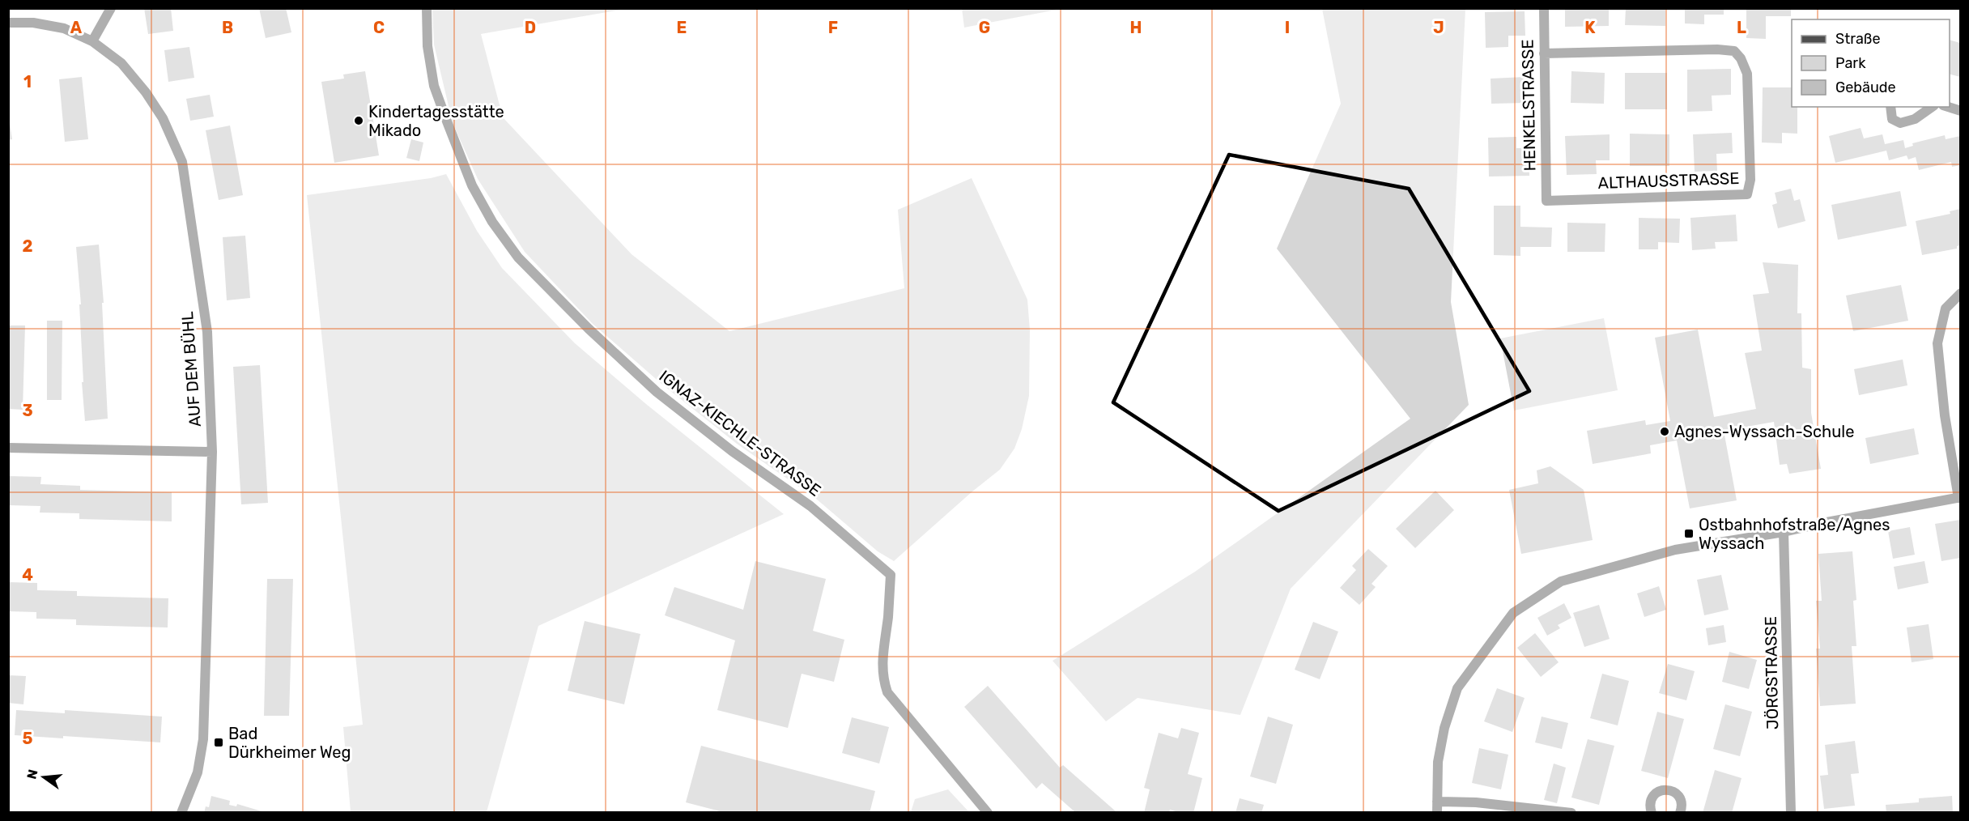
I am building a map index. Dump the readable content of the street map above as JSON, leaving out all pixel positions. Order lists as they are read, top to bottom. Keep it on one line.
{"streets":{"street":["HENKELSTRASSE","ALTHAUSSTRASSE","AUF DEM BÜHL","IGNAZ-KIECHLE-STRASSE","JÖRGSTRASSE"]},"crossings":[["HENKELSTRASSE","ALTHAUSSTRASSE"]],"places":{"other":["Kindertagesstätte Mikado","Agnes-Wyssach-Schule"],"transit":["Ostbahnhofstraße/Agnes Wyssach","Bad Dürkheimer Weg"]},"legend":["Straße","Park","Gebäude"],"north":"left","grid":{"columns":["A","B","C","D","E","F","G","H","I","J","K","L"],"rows":["1","2","3","4","5"]}}
